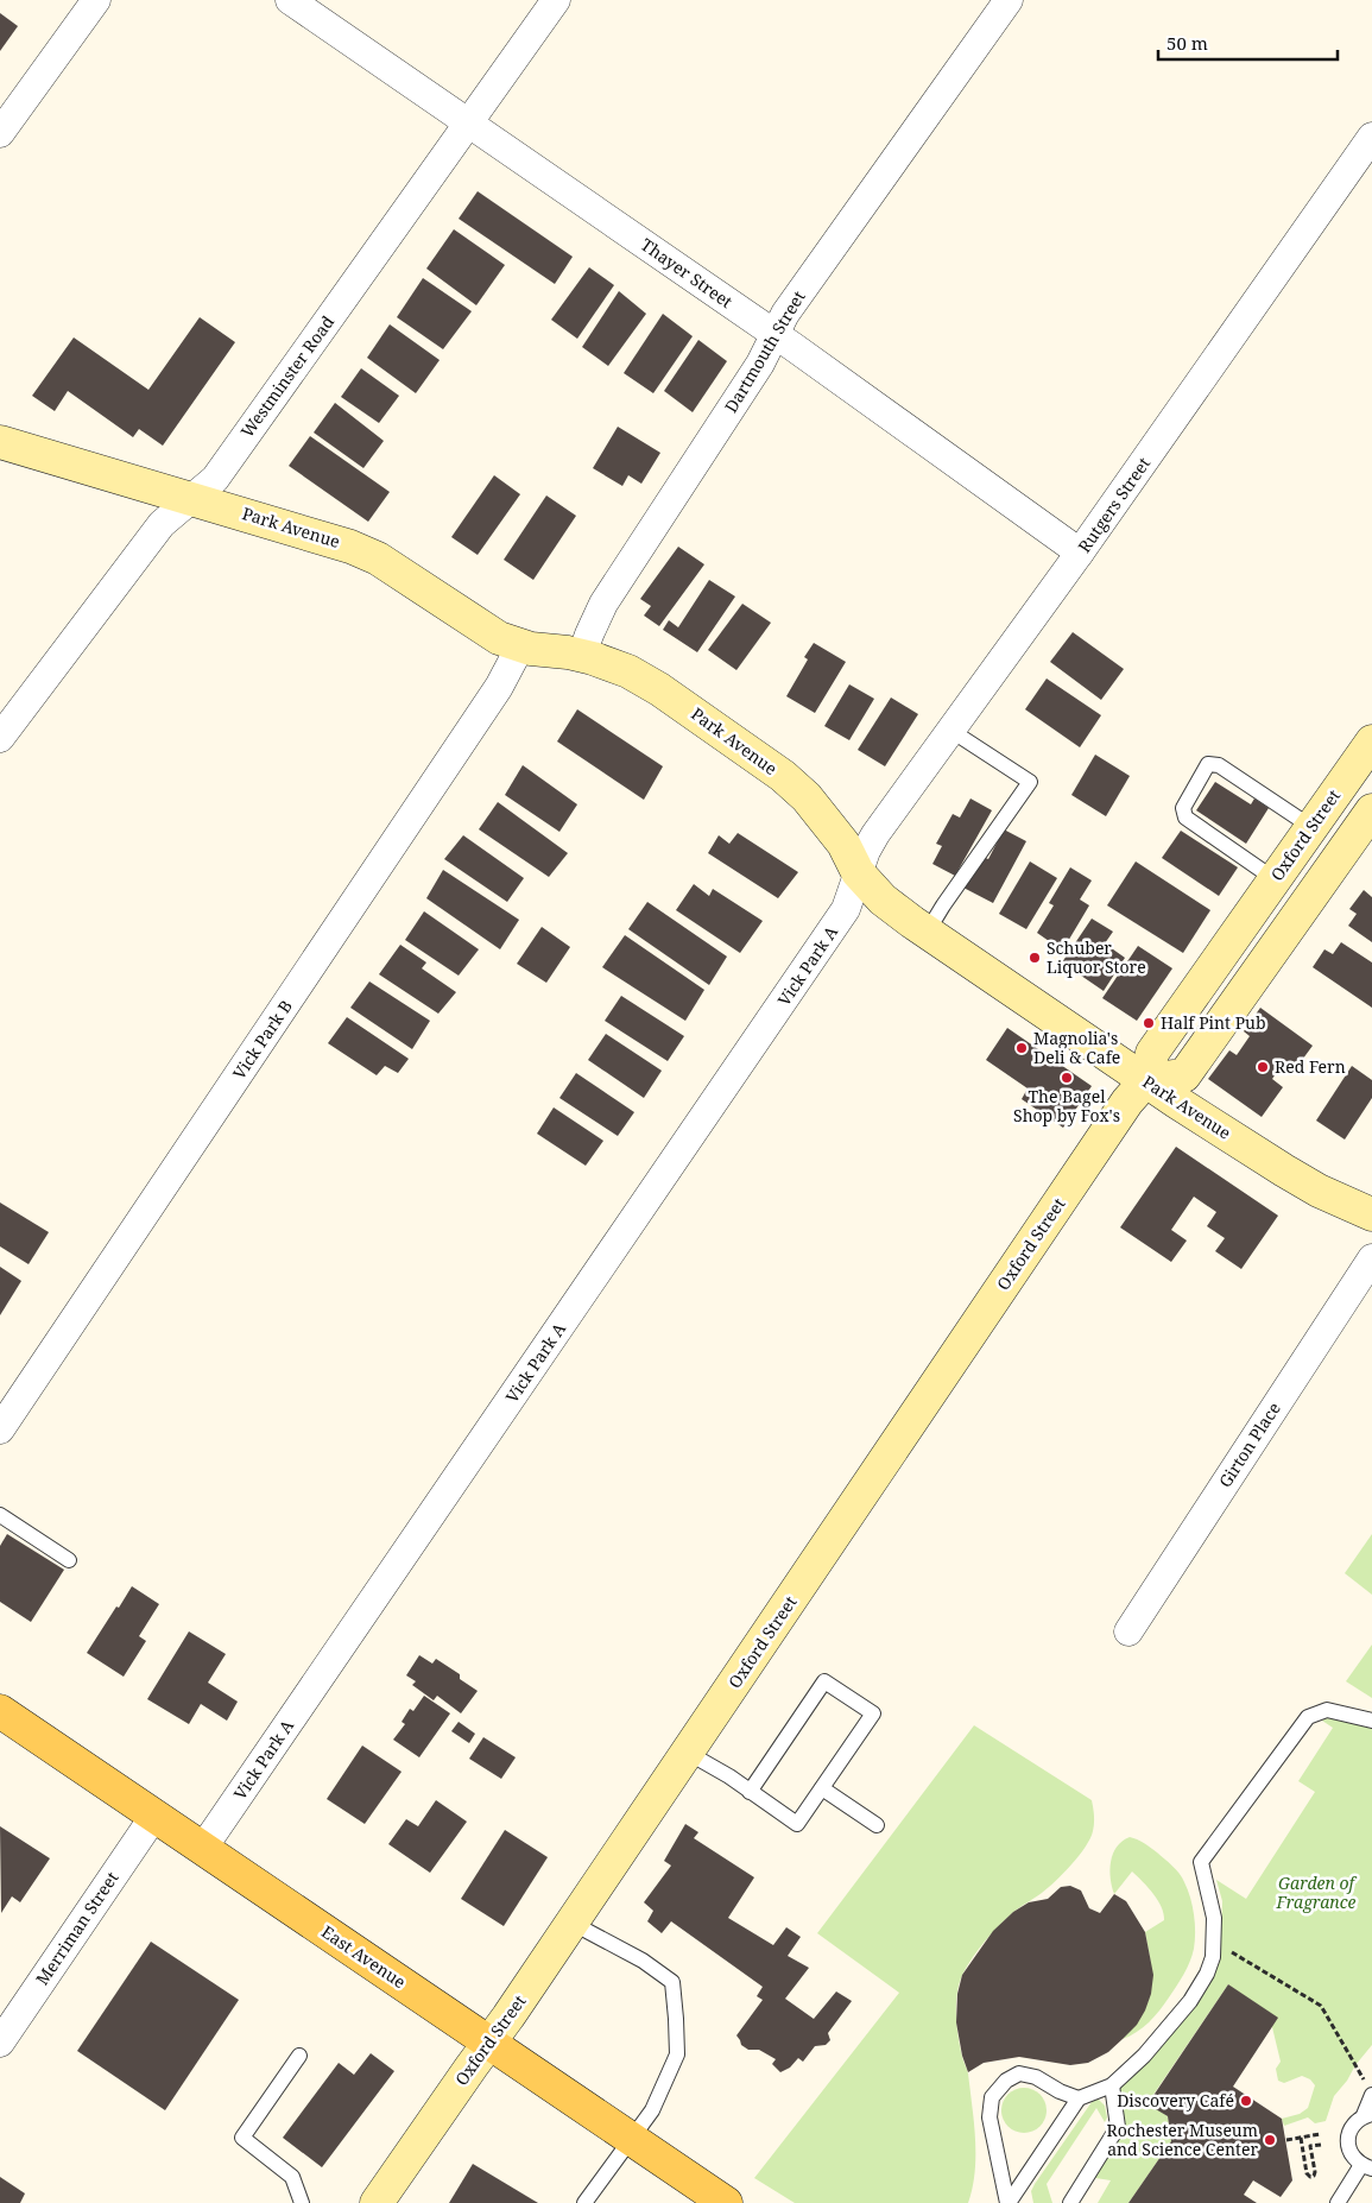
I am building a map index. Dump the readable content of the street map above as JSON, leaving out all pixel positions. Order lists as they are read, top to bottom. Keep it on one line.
{"streets":{"main road":["East Avenue"],"street":["Thayer Street","Dartmouth Street","Westminster Road","Rutgers Street","Park Avenue","Oxford Street","Vick Park A","Vick Park B","Girton Place","Merriman Street"]},"crossings":[["Thayer Street","Dartmouth Street"],["Thayer Street","Westminster Road"],["Thayer Street","Rutgers Street"],["Dartmouth Street","Park Avenue"],["Westminster Road","Park Avenue"],["Rutgers Street","Park Avenue"],["Rutgers Street","Vick Park A"],["Park Avenue","Oxford Street"],["Park Avenue","Vick Park A"],["Park Avenue","Vick Park B"],["Oxford Street","East Avenue"],["Vick Park A","East Avenue"],["Merriman Street","East Avenue"]],"parks":["Garden of Fragrance"],"places":["Schuber Liquor Store","Half Pint Pub","Magnolia's Deli & Cafe","Red Fern","The Bagel Shop by Fox's","Discovery Café","Rochester Museum and Science Center"],"scale_bar":"50 m"}
